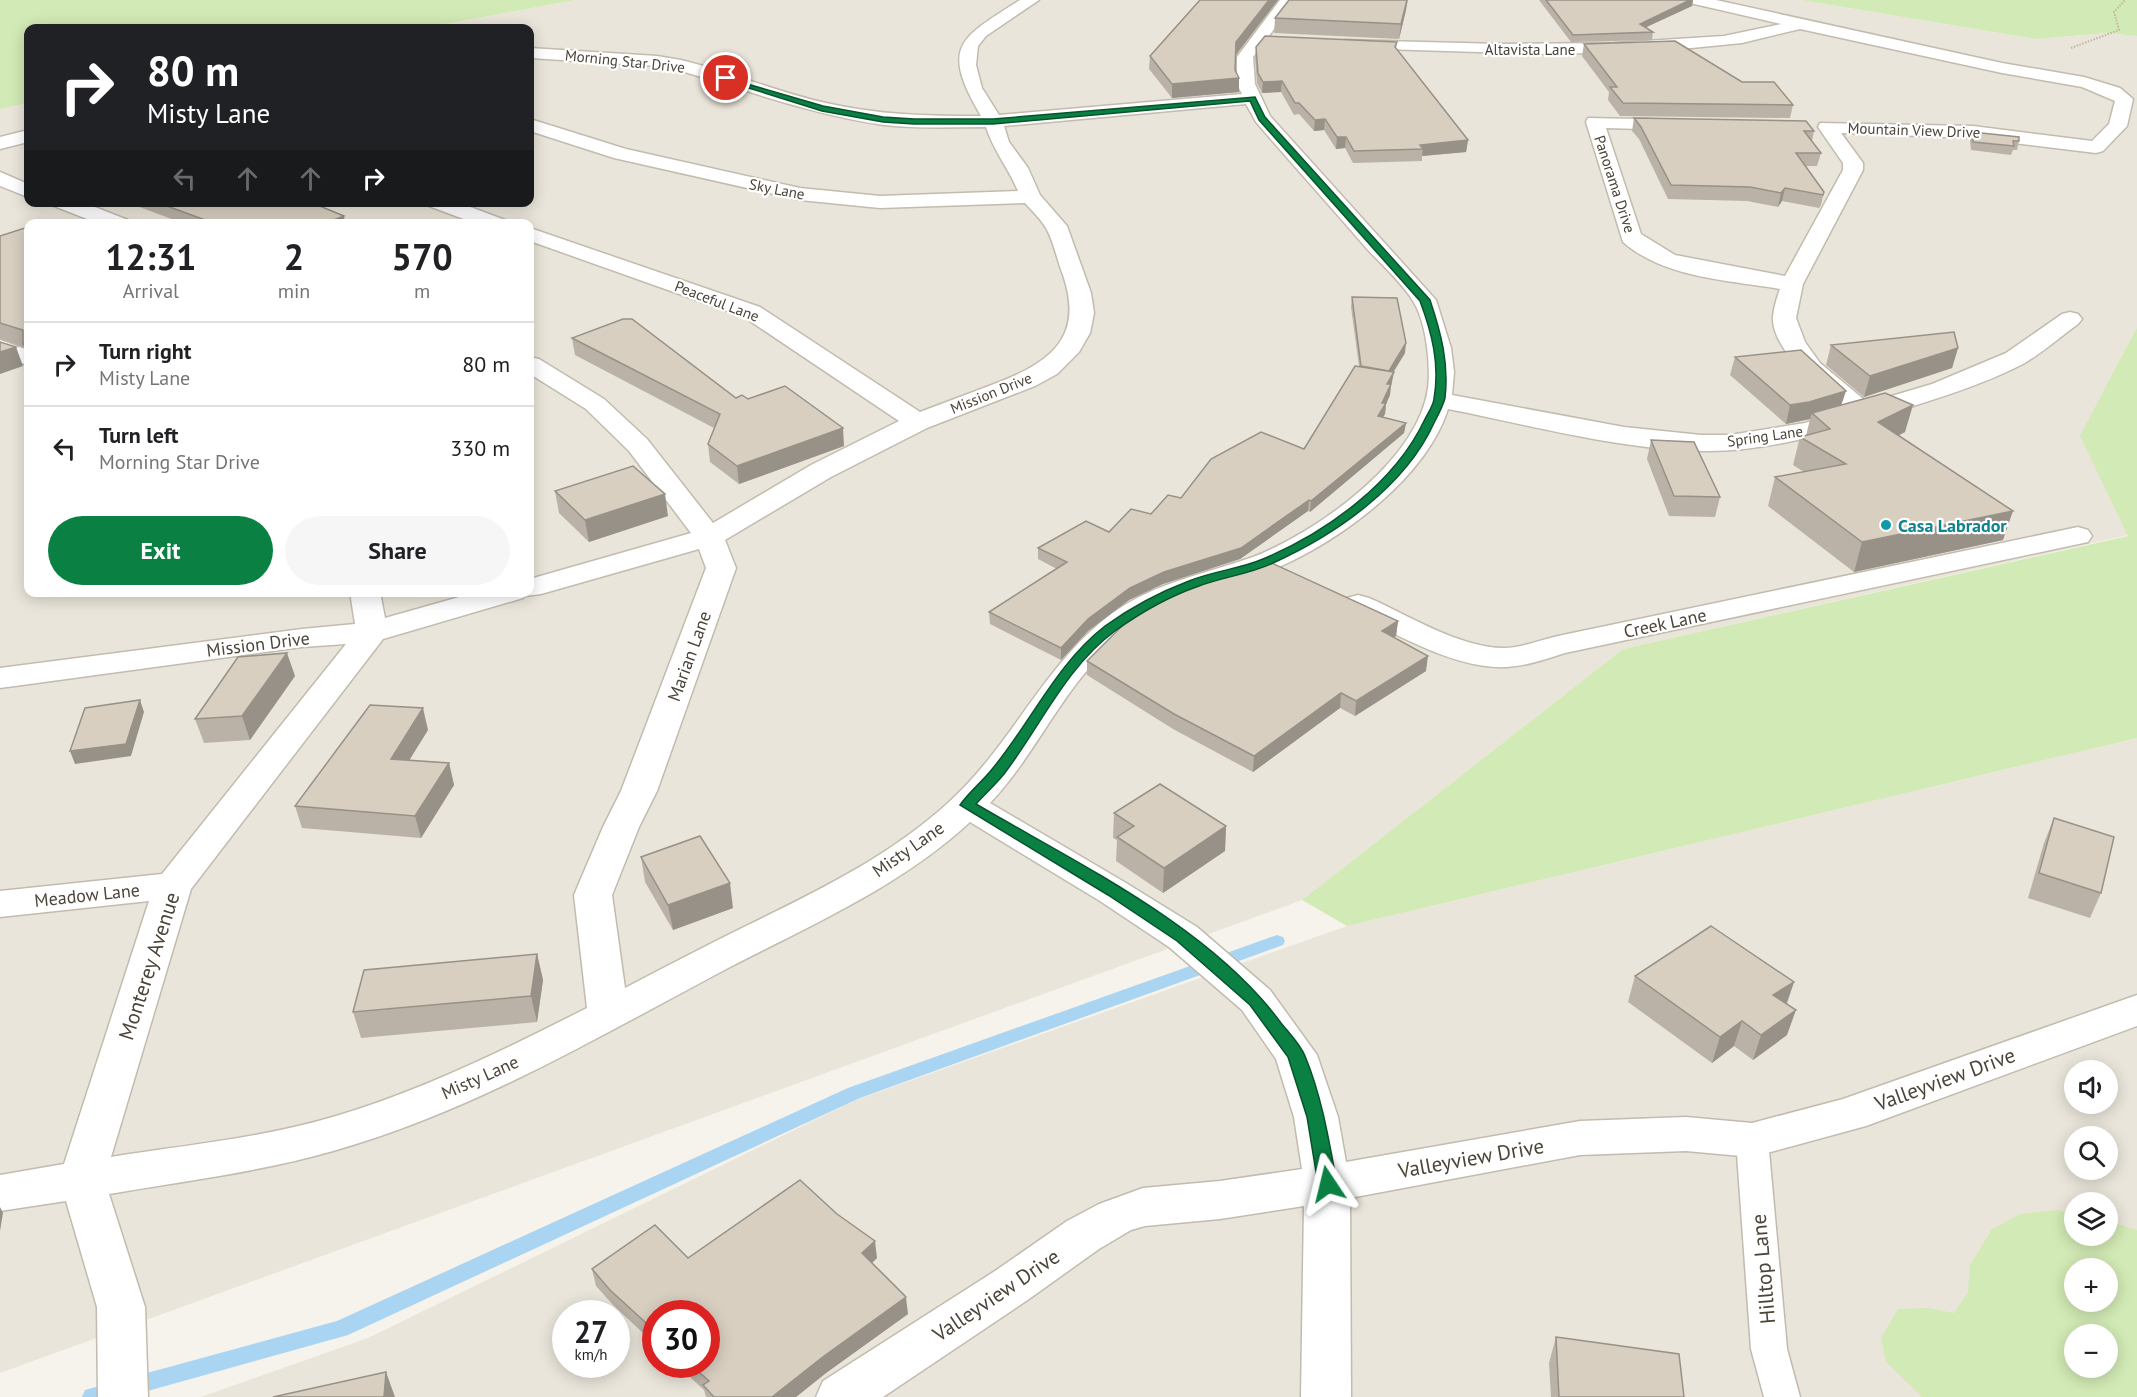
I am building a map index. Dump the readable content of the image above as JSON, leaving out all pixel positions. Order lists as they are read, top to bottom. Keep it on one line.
{"streets":{"street":["Altavista Lane","Morning Star Drive","Mountain View Drive","Panorama Drive","Sky Lane","Peaceful Lane","Mission Drive","Spring Lane","Creek Lane","Marian Lane","Misty Lane","Meadow Lane","Monterey Avenue","Valleyview Drive"],"lane":["Hilltop Lane"]},"crossings":[["Altavista Lane","Mountain View Drive"],["Morning Star Drive","Mission Drive"],["Morning Star Drive","Misty Lane"],["Mountain View Drive","Panorama Drive"],["Mountain View Drive","Spring Lane"],["Sky Lane","Mission Drive"],["Peaceful Lane","Mission Drive"],["Mission Drive","Marian Lane"],["Mission Drive","Monterey Avenue"],["Spring Lane","Misty Lane"],["Marian Lane","Misty Lane"],["Misty Lane","Monterey Avenue"],["Meadow Lane","Monterey Avenue"],["Valleyview Drive","Hilltop Lane"]],"places":["Casa Labrador"],"page":{"turn":["80 m","Misty Lane"],"eta":["12:31","Arrival","2","min","570","m"],"list":[{"name":"Turn right","note":"Misty Lane","value":"80 m"},{"name":"Turn left","note":"Morning Star Drive","value":"330 m"}],"buttons":["Exit","Share"],"map_buttons":["+","−"],"speed":"27 km/h","limit":"30"}}
